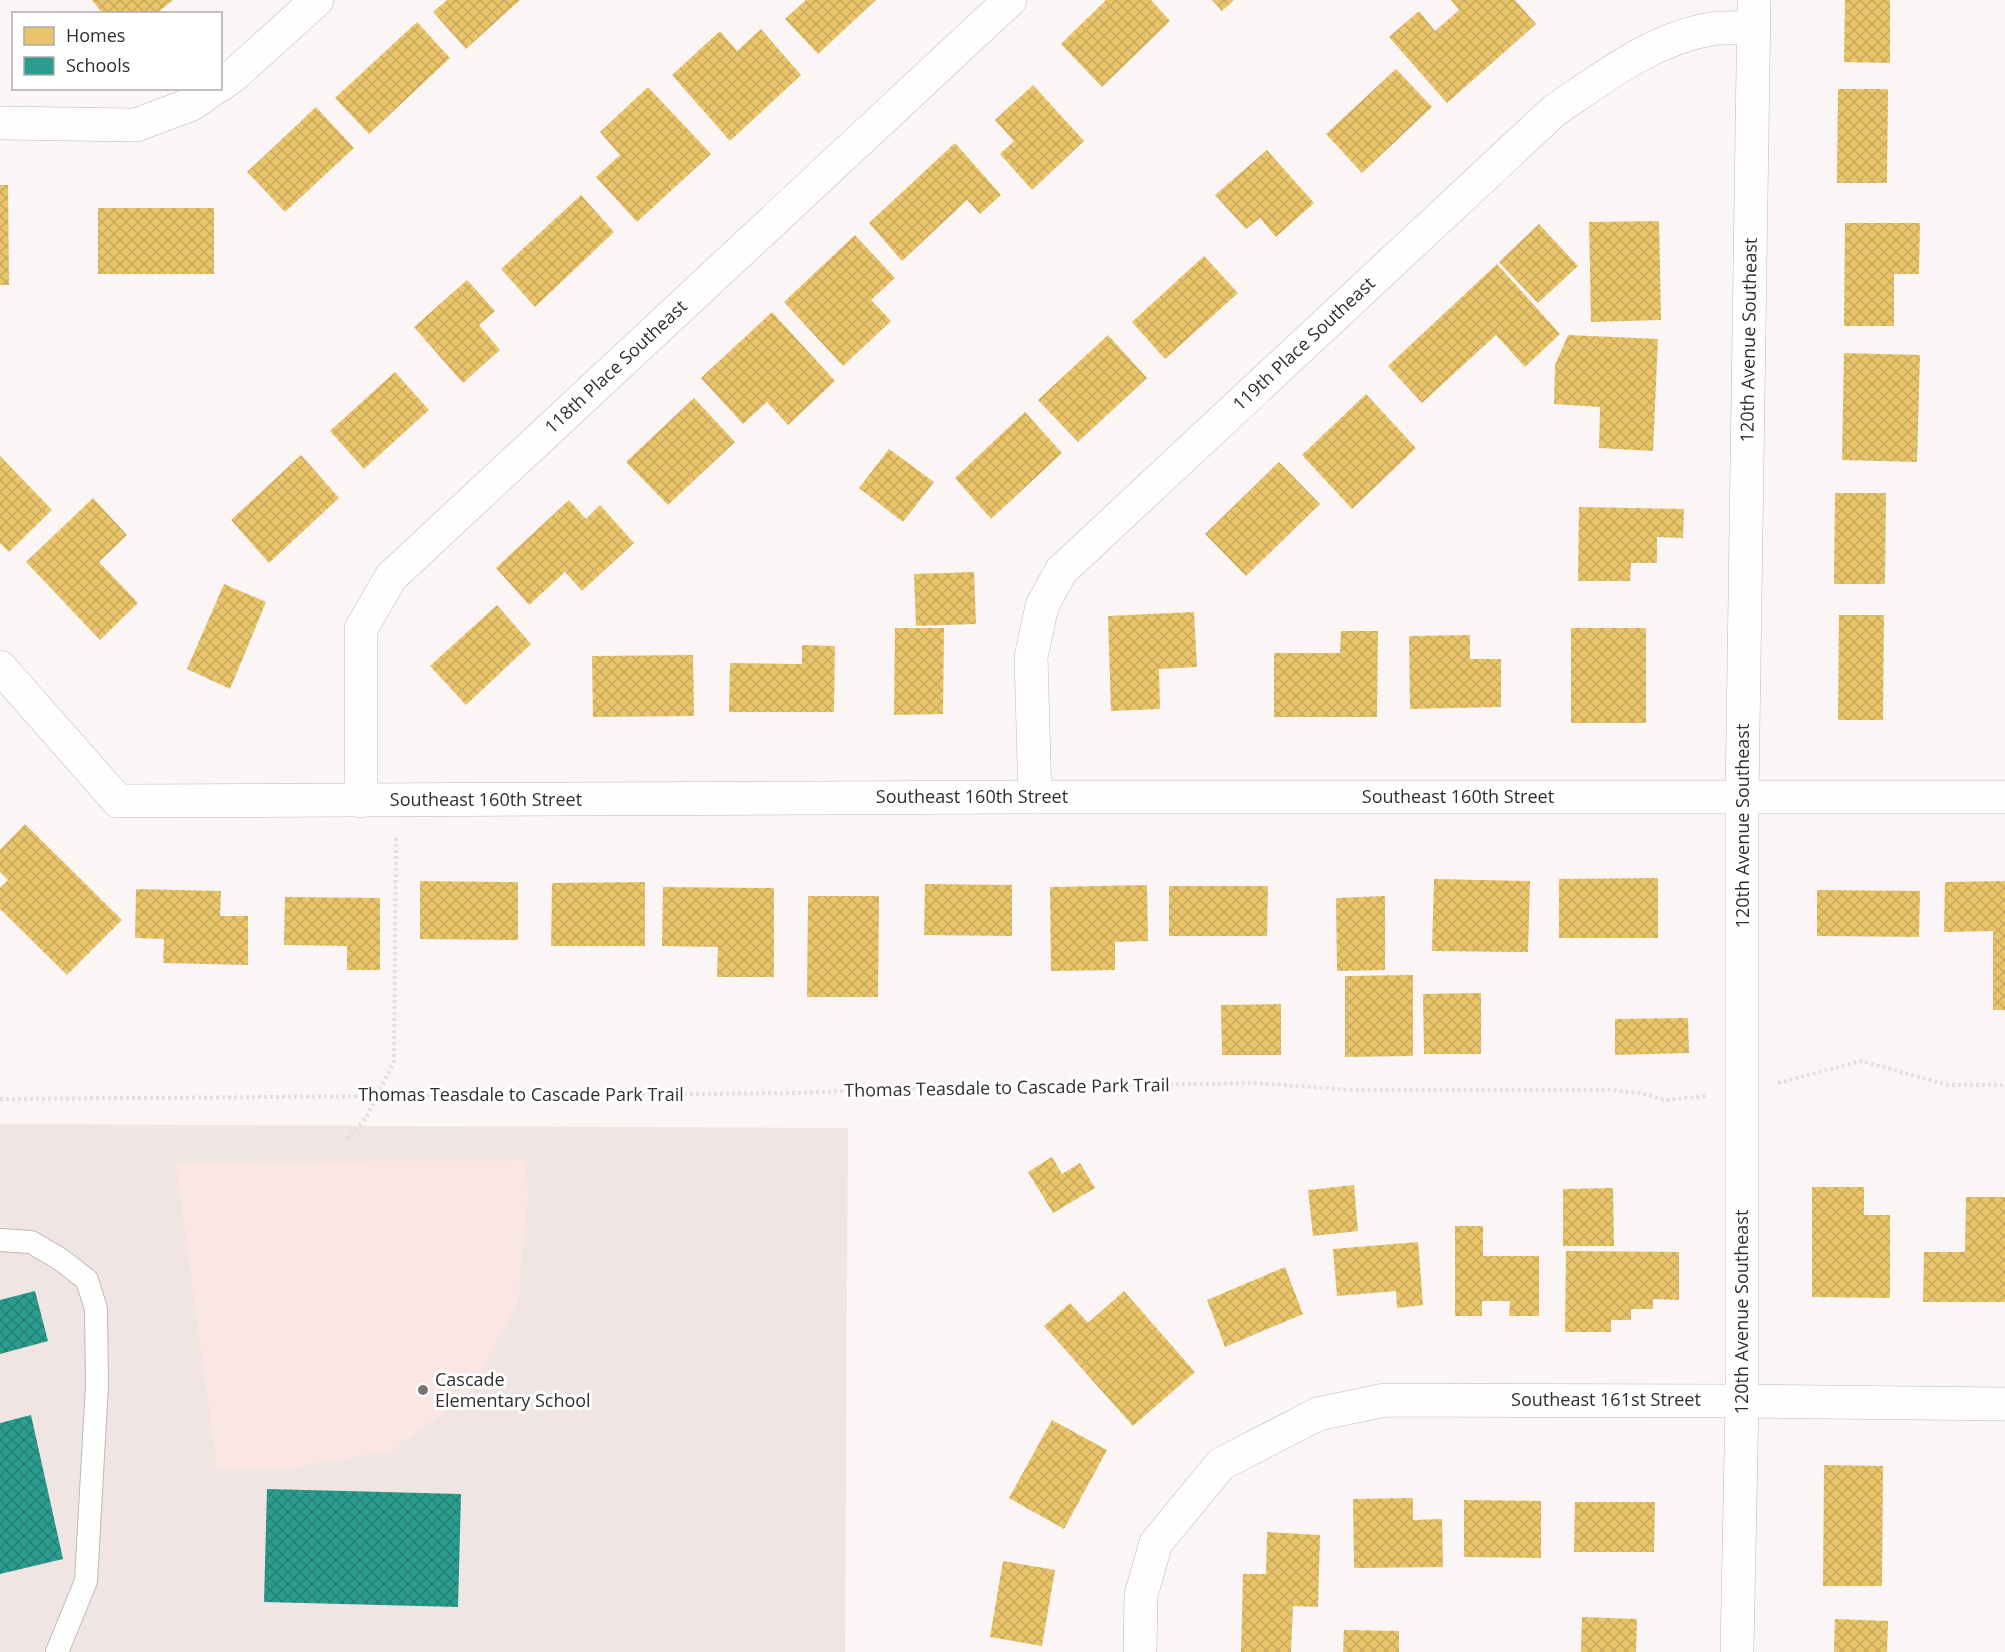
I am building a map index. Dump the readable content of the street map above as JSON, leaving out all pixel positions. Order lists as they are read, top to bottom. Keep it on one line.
{"streets":{"street":["120th Avenue Southeast","119th Place Southeast","118th Place Southeast","Southeast 160th Street","Southeast 161st Street"],"path":["Thomas Teasdale to Cascade Park Trail"]},"crossings":[["120th Avenue Southeast","119th Place Southeast"],["120th Avenue Southeast","Southeast 160th Street"],["120th Avenue Southeast","Thomas Teasdale to Cascade Park Trail"],["120th Avenue Southeast","Southeast 161st Street"],["119th Place Southeast","Southeast 160th Street"],["118th Place Southeast","Southeast 160th Street"]],"places":["Cascade Elementary School"],"legend":["Homes","Schools"]}
